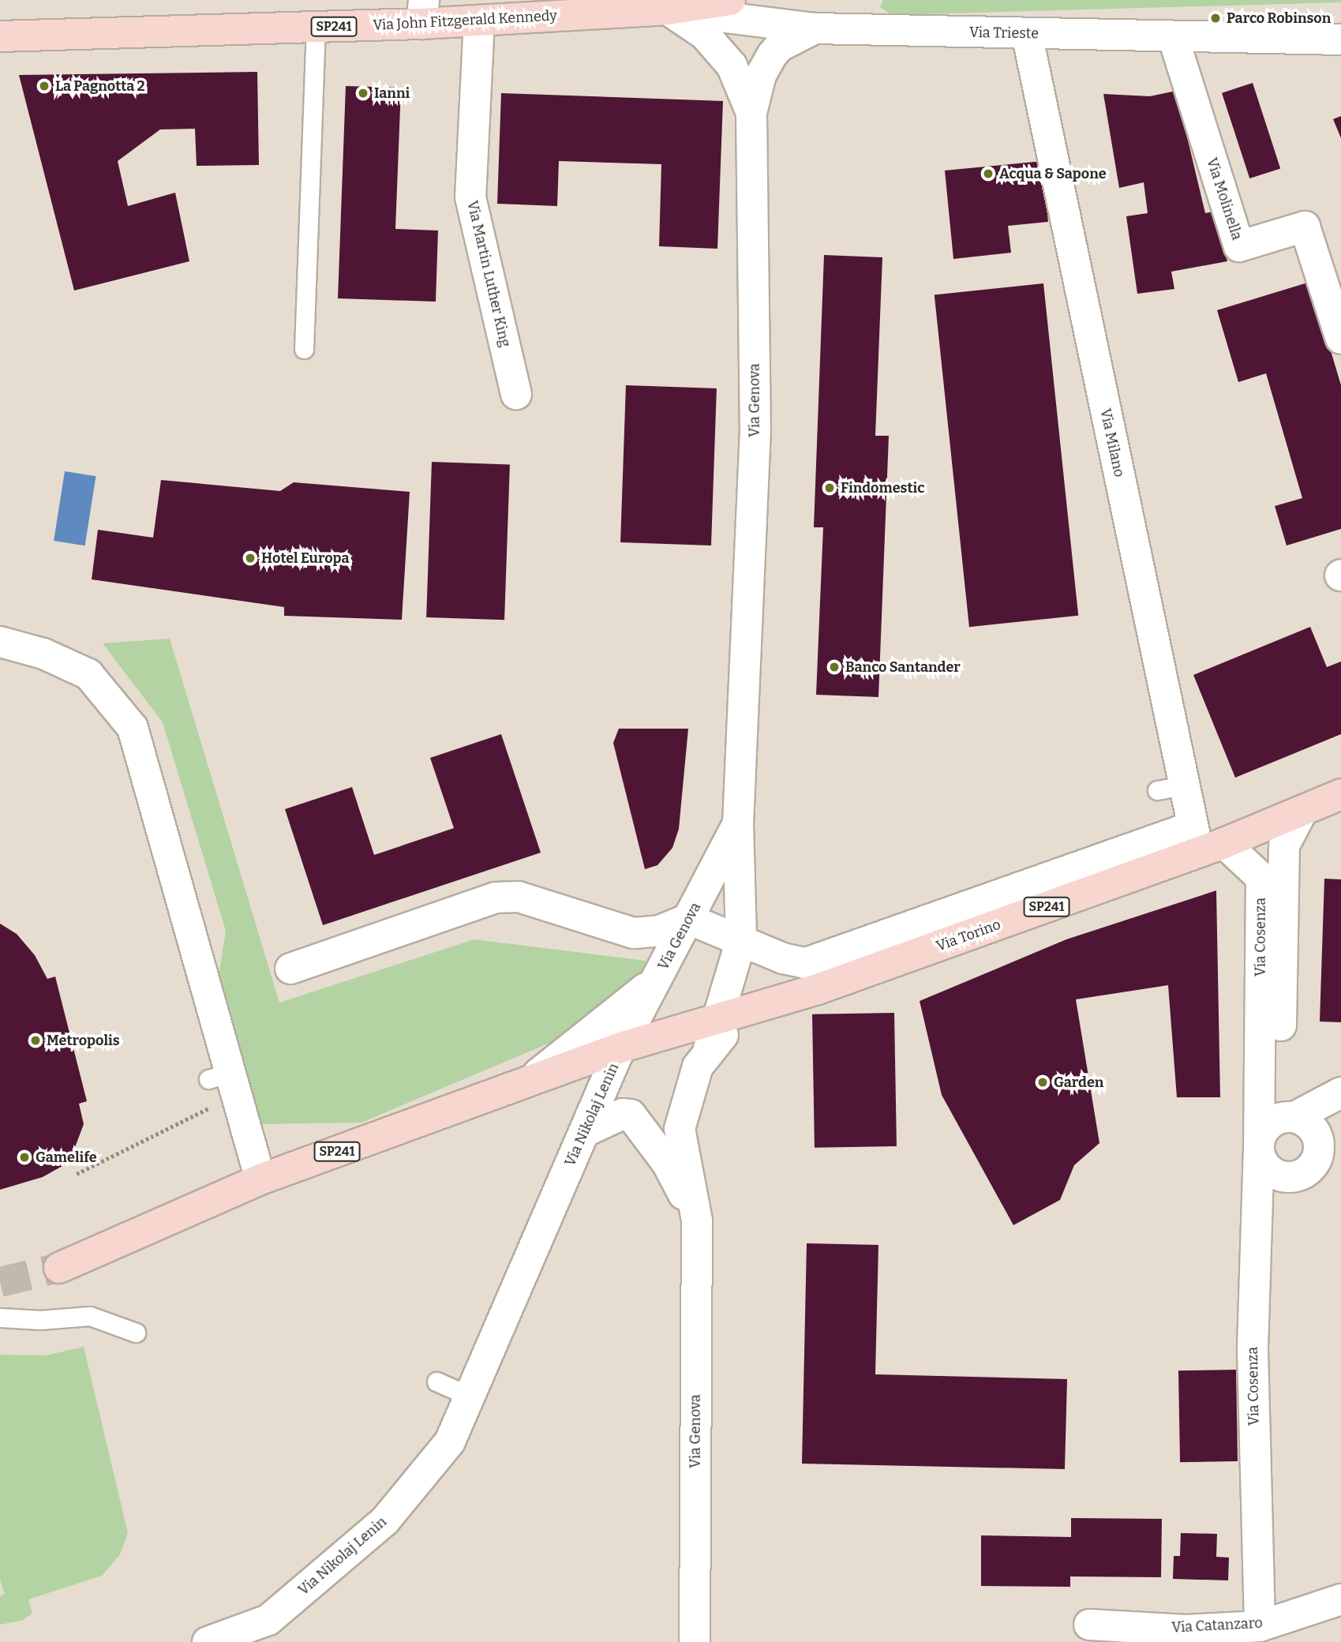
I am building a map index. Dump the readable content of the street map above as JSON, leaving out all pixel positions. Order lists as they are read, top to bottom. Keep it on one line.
{"streets":{"main road":["Via John Fitzgerald Kennedy","SP241","Via Torino","Via Nikolaj Lenin"],"street":["Via Trieste","Via Molinella","Via Martin Luther King","Via Genova","Via Milano","Via Cosenza","Via Catanzaro"]},"crossings":[["Via John Fitzgerald Kennedy","Via Trieste"],["Via John Fitzgerald Kennedy","Via Martin Luther King"],["Via John Fitzgerald Kennedy","Via Genova"],["Via Trieste","Via Molinella"],["Via Trieste","Via Genova"],["Via Trieste","Via Milano"],["Via Genova","Via Torino"],["Via Genova","Via Nikolaj Lenin"],["Via Milano","Via Torino"],["Via Milano","Via Cosenza"],["Via Torino","Via Cosenza"],["Via Torino","Via Nikolaj Lenin"],["Via Cosenza","Via Catanzaro"]],"places":["Parco Robinson","La Pagnotta 2","Ianni","Acqua & Sapone","Findomestic","Hotel Europa","Banco Santander","Metropolis","Garden","Gamelife"]}
